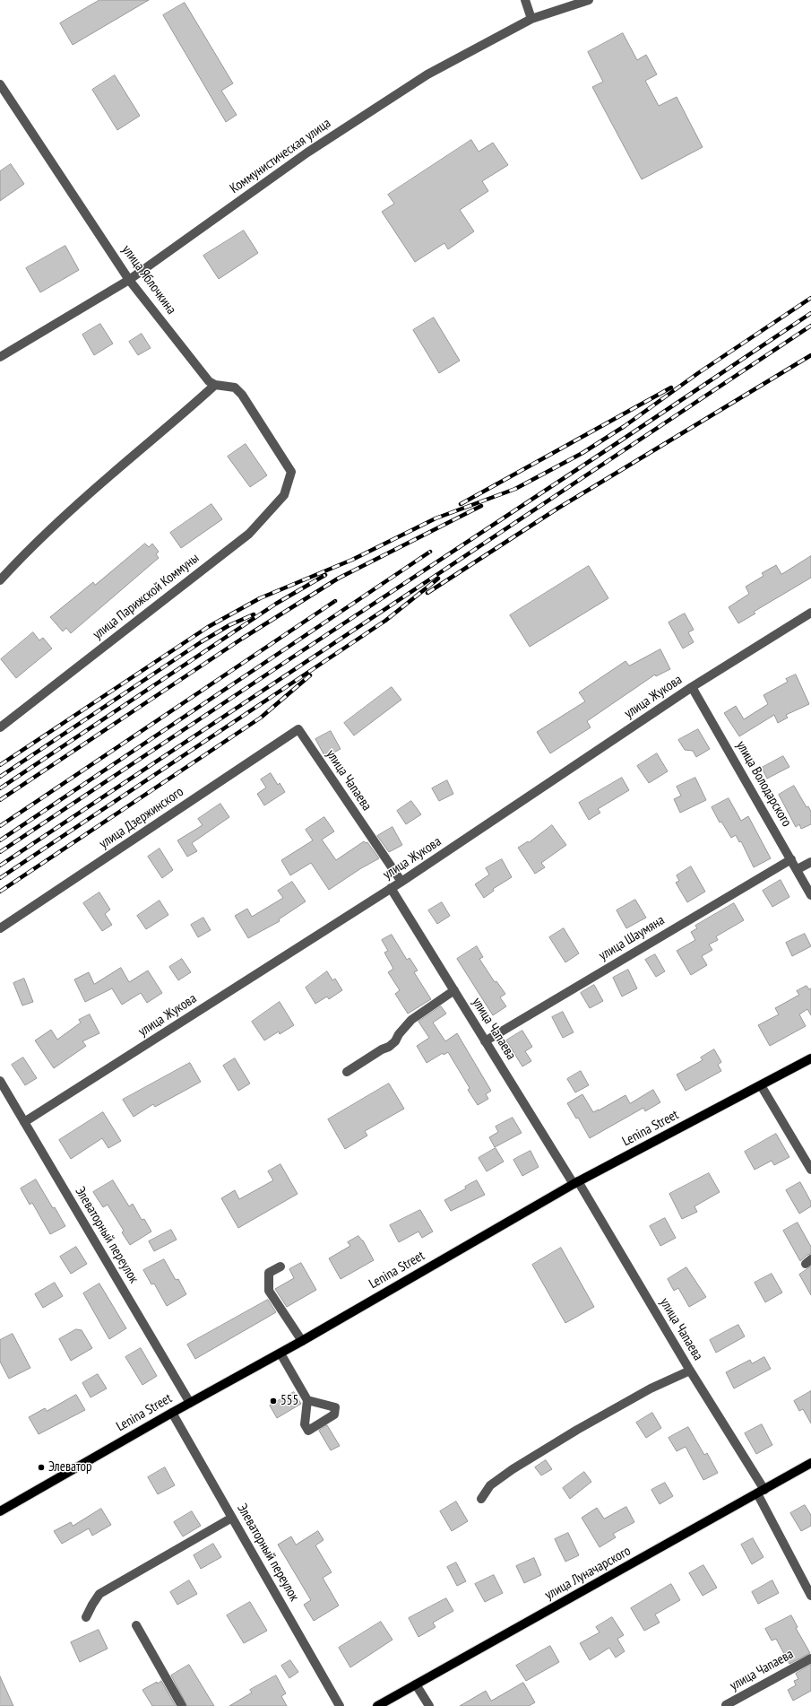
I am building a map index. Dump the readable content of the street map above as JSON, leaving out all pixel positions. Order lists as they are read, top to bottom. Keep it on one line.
{"streets":{"main road":["Lenina Street","улица Луначарского"],"street":["Коммунистическая улица","улица Яблочкина","улица Парижской Коммуны","улица Жукова","улица Чапаева","улица Володарского","улица Дзержинского","улица Шаумяна","Элеваторный переулок"]},"crossings":[["Коммунистическая улица","улица Яблочкина"],["улица Яблочкина","улица Парижской Коммуны"],["улица Жукова","улица Чапаева"],["улица Жукова","улица Володарского"],["улица Жукова","Элеваторный переулок"],["улица Чапаева","улица Дзержинского"],["улица Чапаева","улица Шаумяна"],["улица Чапаева","Lenina Street"],["улица Чапаева","улица Луначарского"],["улица Володарского","улица Шаумяна"],["Lenina Street","Элеваторный переулок"]],"places":["555","Элеватор"]}
